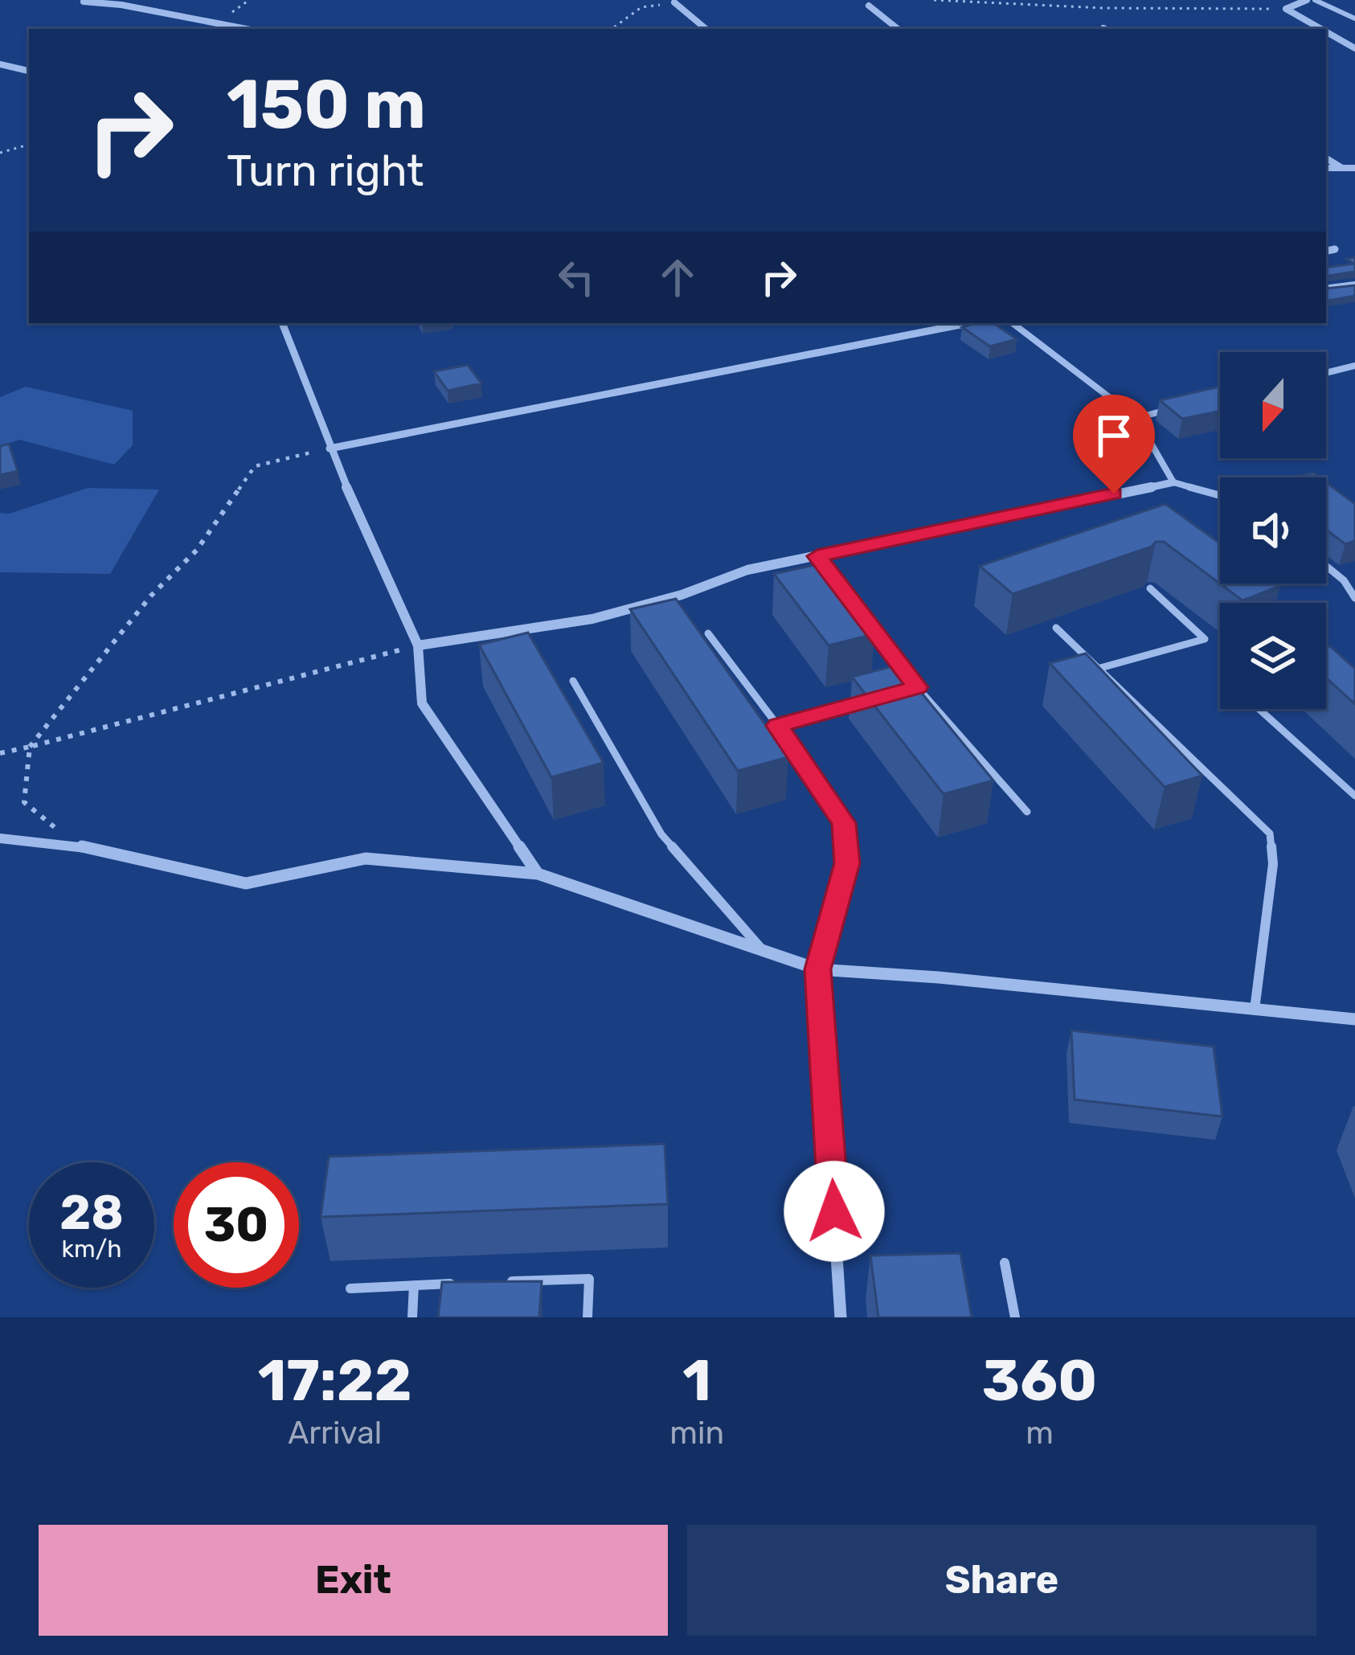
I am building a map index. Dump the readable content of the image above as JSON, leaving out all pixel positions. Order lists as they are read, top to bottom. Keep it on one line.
{"north":"bottom","page":{"turn":["150 m","Turn right"],"speed":"28 km/h","limit":"30","eta":["17:22","Arrival","1","min","360","m"],"buttons":["Exit","Share"]}}
